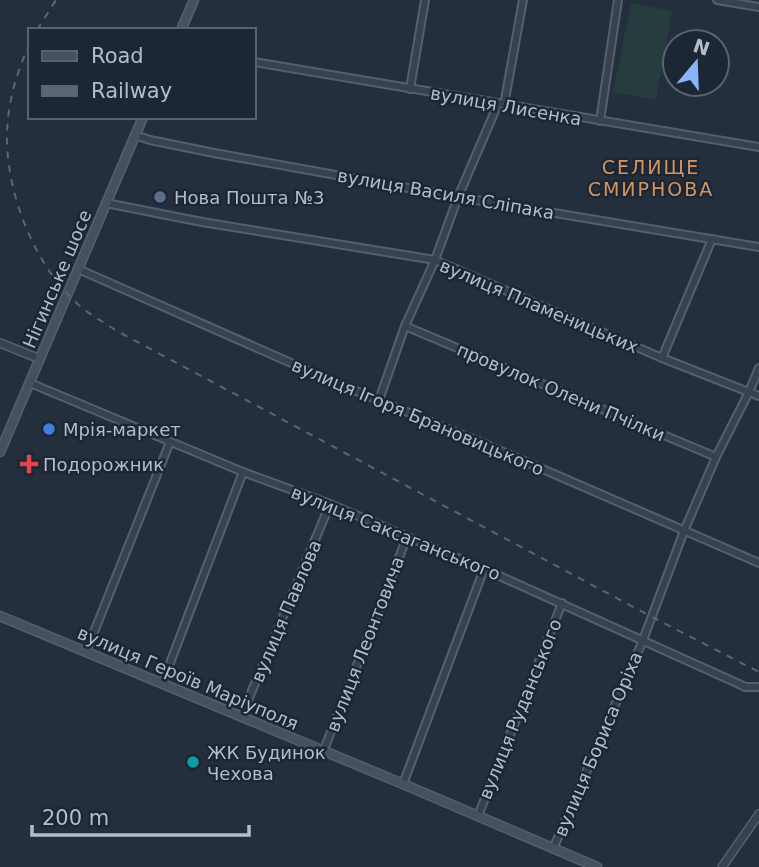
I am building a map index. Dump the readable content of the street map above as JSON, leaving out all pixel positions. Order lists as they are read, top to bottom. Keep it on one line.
{"streets":{"main road":["Нігинське шосе","вулиця Героїв Маріуполя"],"street":["вулиця Лисенка","вулиця Василя Сліпака","вулиця Пламеницьких","провулок Олени Пчілки","вулиця Ігоря Брановицького","вулиця Саксаганського","вулиця Павлова","вулиця Леонтовича","вулиця Руданського","вулиця Бориса Оріха"]},"crossings":[["вулиця Василя Сліпака","Нігинське шосе"],["Нігинське шосе","вулиця Пламеницьких"],["Нігинське шосе","вулиця Ігоря Брановицького"],["Нігинське шосе","вулиця Саксаганського"],["вулиця Ігоря Брановицького","вулиця Бориса Оріха"],["вулиця Саксаганського","вулиця Павлова"],["вулиця Саксаганського","вулиця Леонтовича"],["вулиця Саксаганського","вулиця Руданського"],["вулиця Саксаганського","вулиця Бориса Оріха"],["вулиця Павлова","вулиця Героїв Маріуполя"],["вулиця Леонтовича","вулиця Героїв Маріуполя"],["вулиця Героїв Маріуполя","вулиця Руданського"],["вулиця Героїв Маріуполя","вулиця Бориса Оріха"]],"districts":["СЕЛИЩЕ СМИРНОВА"],"places":{"other":["Нова Пошта №3","Мрія-маркет","ЖК Будинок Чехова"],"health":["Подорожник"]},"legend":["Road","Railway"],"scale_bar":"200 m","north":"top"}
